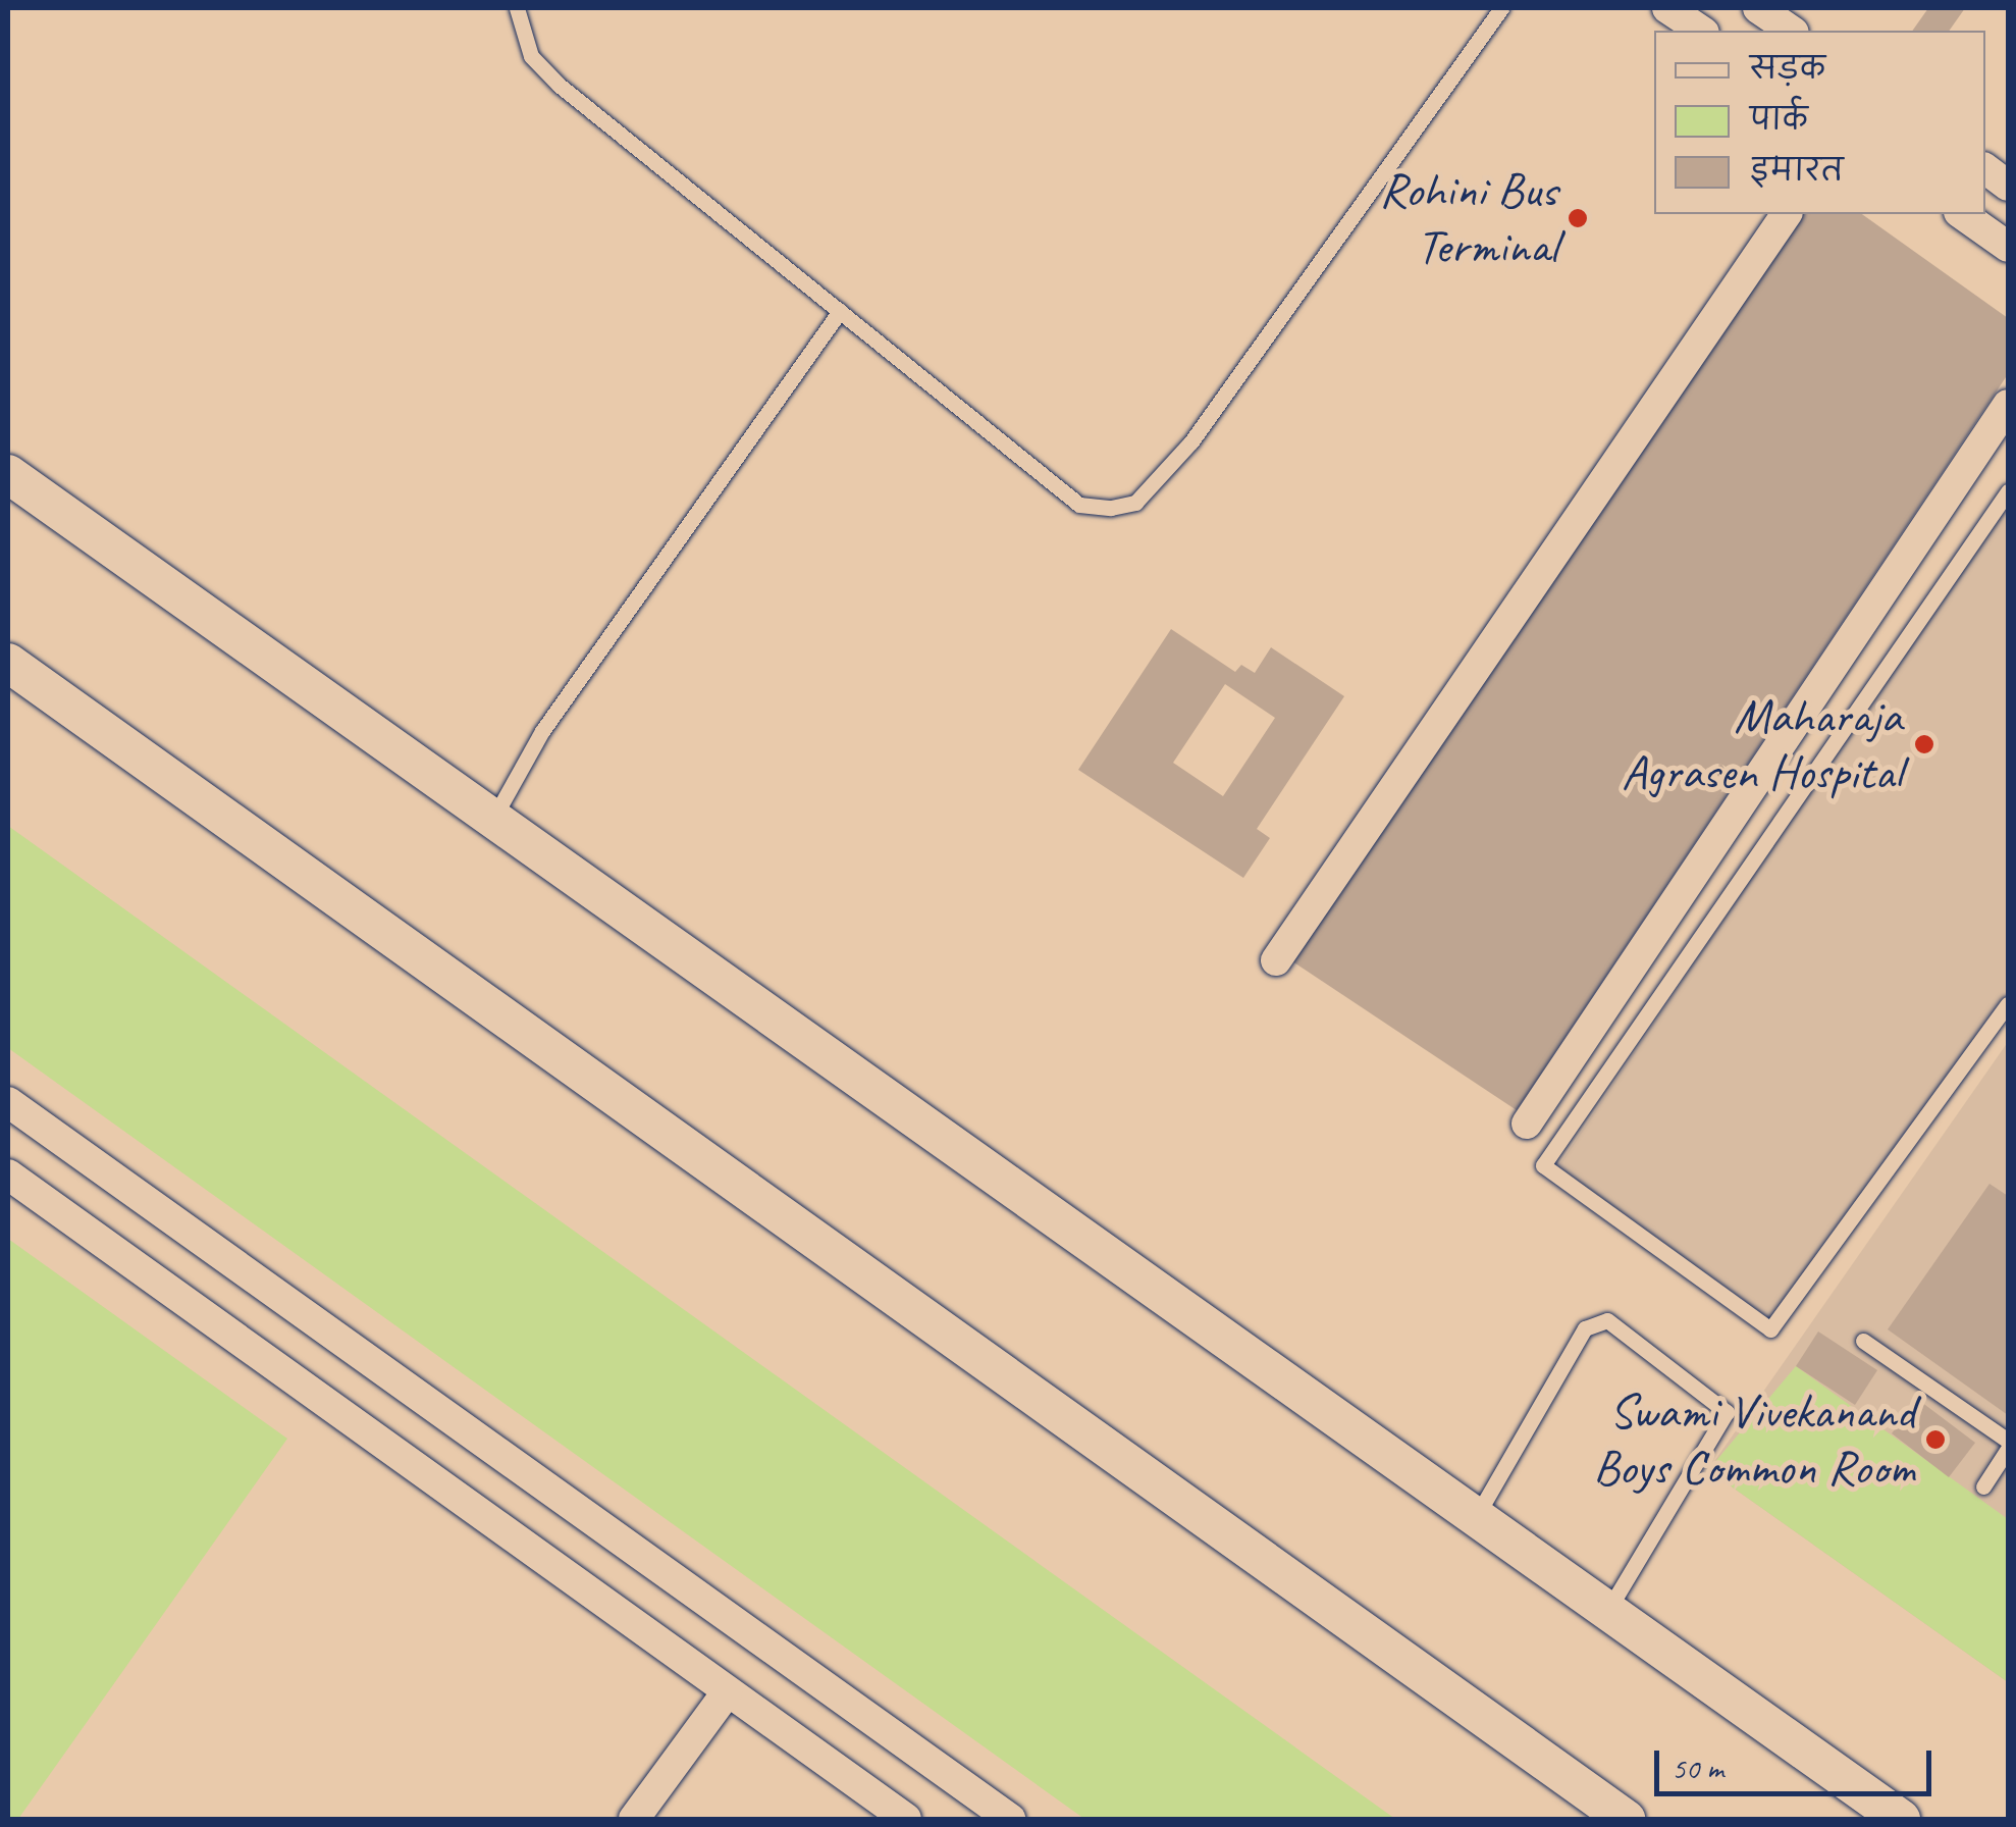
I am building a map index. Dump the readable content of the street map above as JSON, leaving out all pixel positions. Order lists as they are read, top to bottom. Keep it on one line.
{"places":["Rohini Bus Terminal","Maharaja Agrasen Hospital","Swami Vivekanand Boys Common Room"],"legend":["सड़क","पार्क","इमारत"],"scale_bar":"50 m"}
